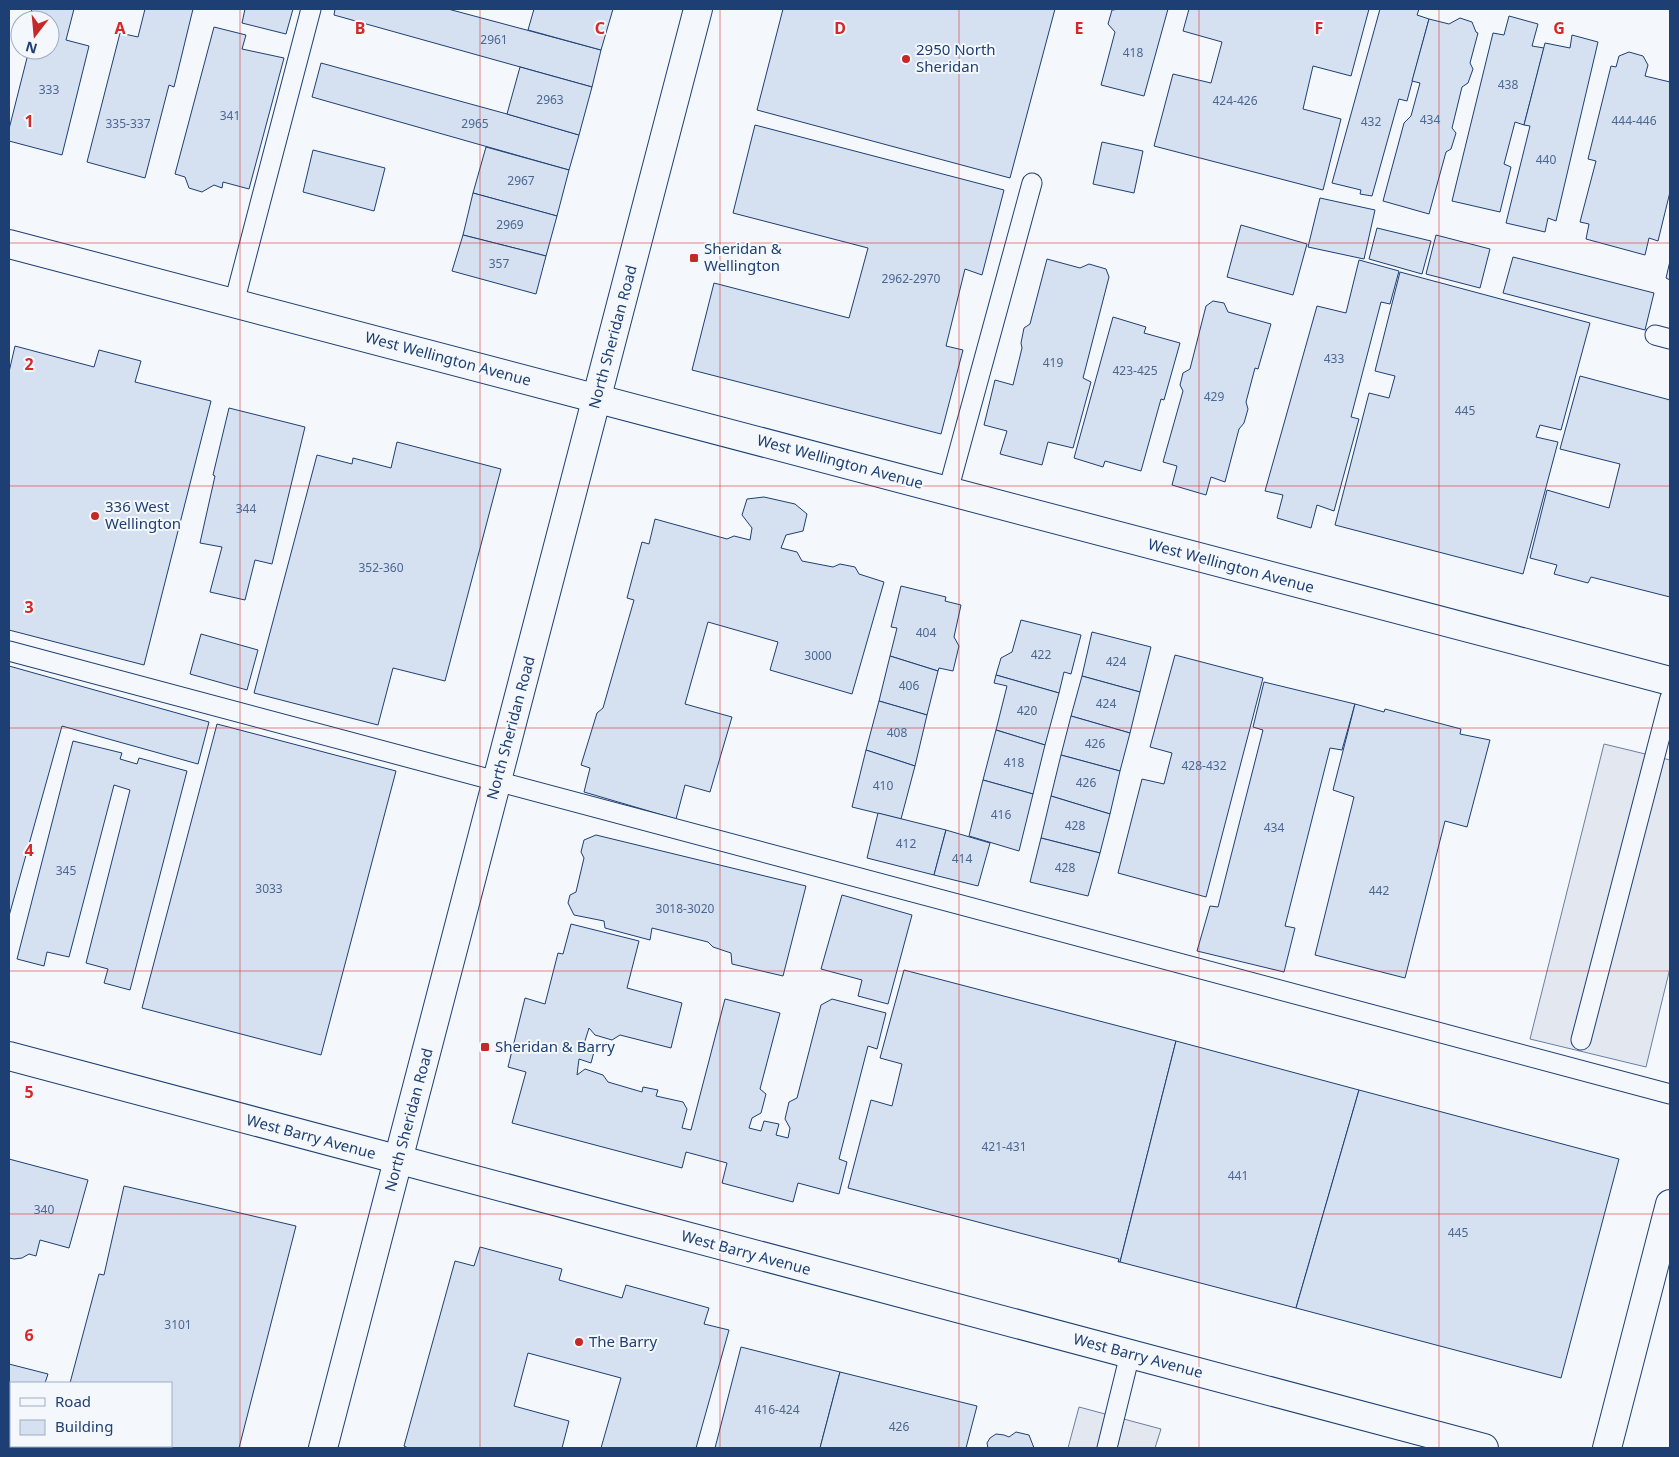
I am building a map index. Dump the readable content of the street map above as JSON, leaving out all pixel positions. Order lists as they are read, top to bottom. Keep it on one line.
{"streets":{"street":["North Sheridan Road","West Wellington Avenue","West Barry Avenue"]},"crossings":[["North Sheridan Road","West Wellington Avenue"],["North Sheridan Road","West Barry Avenue"]],"places":{"other":["2950 North Sheridan","336 West Wellington","The Barry"],"transit":["Sheridan & Wellington","Sheridan & Barry"]},"house_numbers":["2961","418","438","333","2963","424-426","341","434","444-446","432","335-337","2965","440","2967","2969","357","2962-2970","433","419","423-425","429","445","344","352-360","404","422","3000","424","406","424","420","408","426","418","428-432","426","410","416","428","434","412","414","428","345","3033","442","3018-3020","421-431","441","340","445","3101","416-424","426"],"legend":["Road","Building"],"north":"bottom","grid":{"columns":["A","B","C","D","E","F","G"],"rows":["1","2","3","4","5","6"]}}
